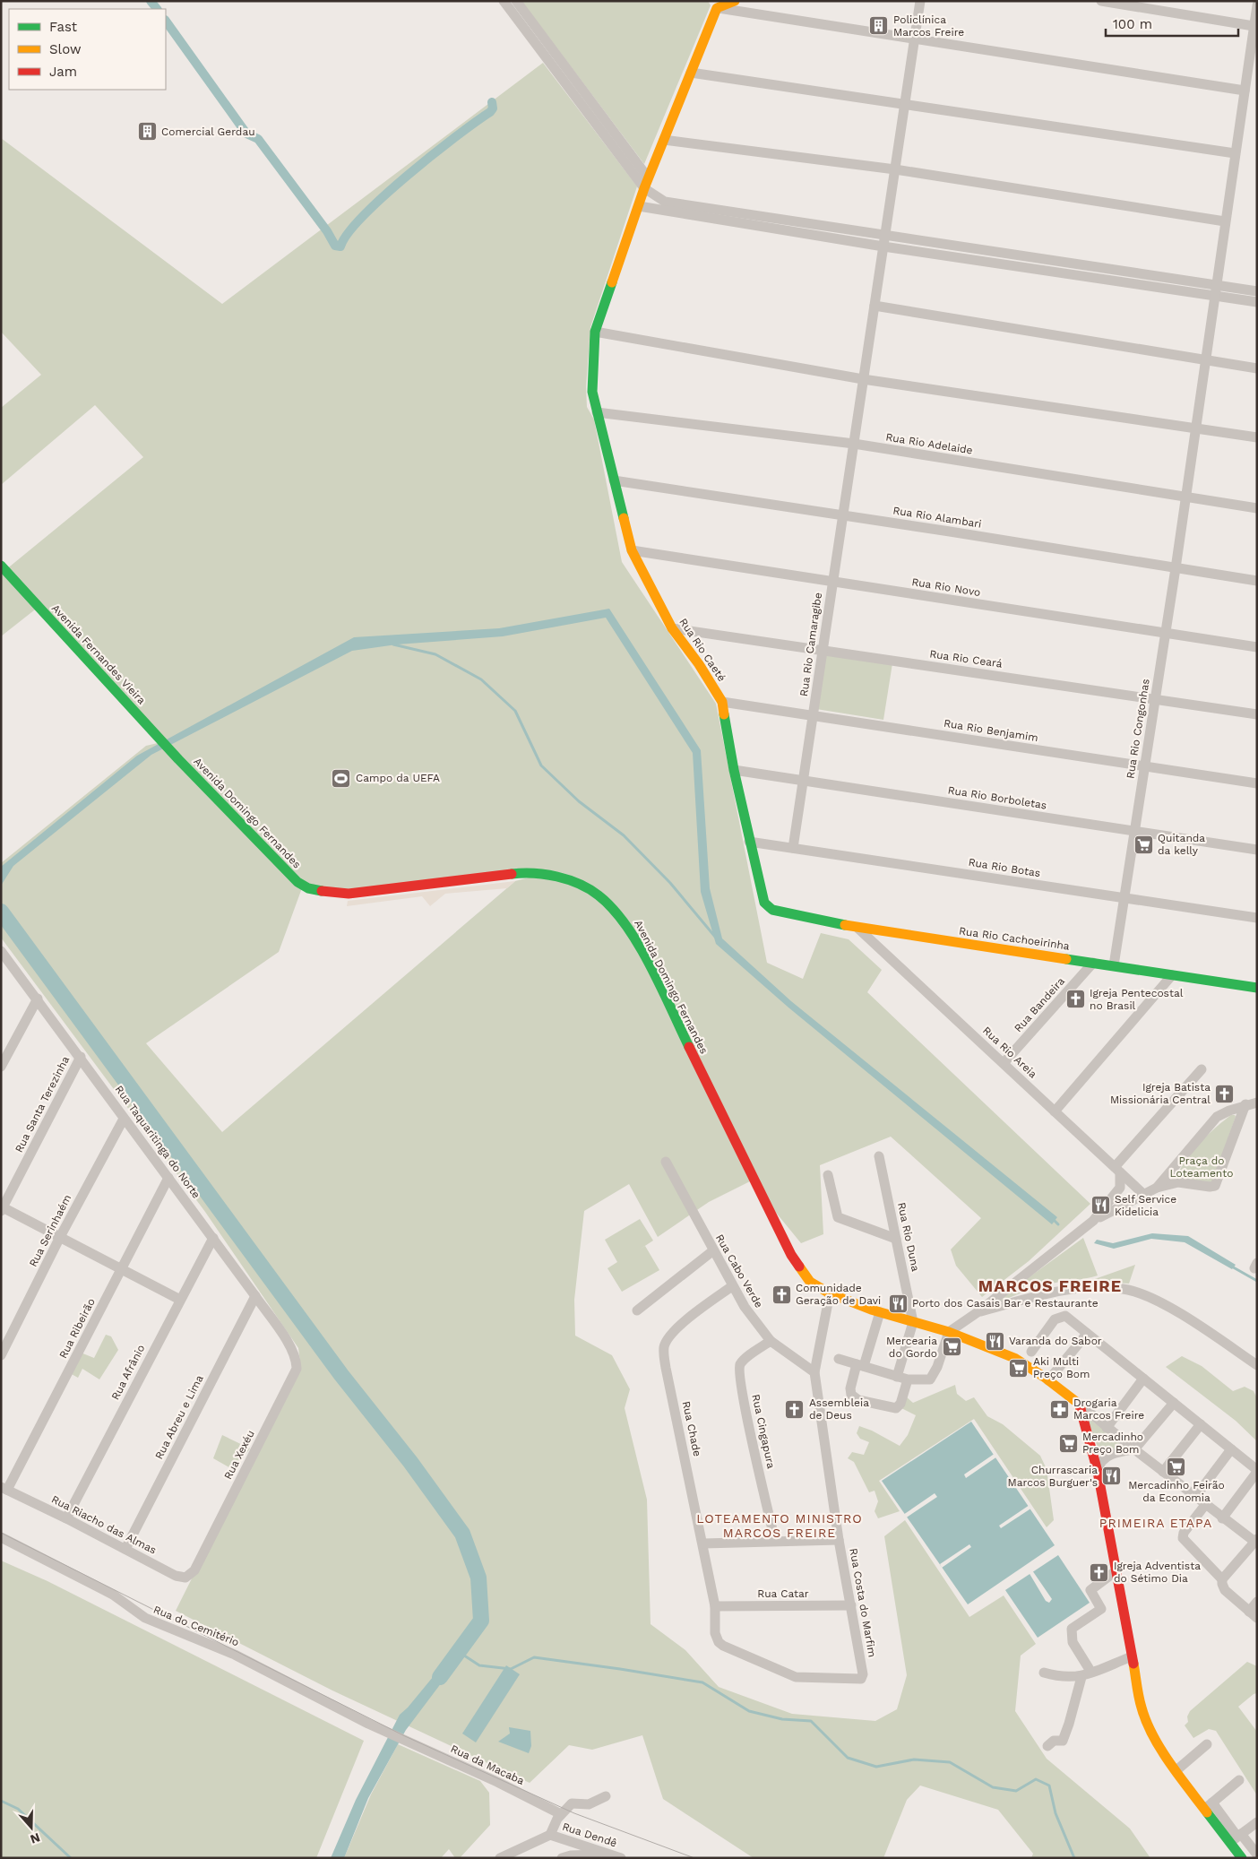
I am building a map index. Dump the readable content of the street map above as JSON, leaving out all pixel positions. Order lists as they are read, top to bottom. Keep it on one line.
{"streets":{"main road":["Rua Rio Caeté","Avenida Fernandes Vieira","Avenida Domingo Fernandes","Rua Rio Cachoeirinha"],"street":["Rua Rio Adelaide","Rua Rio Alambari","Rua Rio Novo","Rua Rio Camaragibe","Rua Rio Ceará","Rua Rio Congonhas","Rua Rio Benjamim","Rua Rio Borboletas","Rua Rio Botas","Rua Bandeira","Rua Rio Areia","Rua Santa Terezinha","Rua Taquaritinga do Norte","Rua Serinhaém","Rua Rio Duna","Rua Cabo Verde","Rua Ribeirão","Rua Afrânio","Rua Abreu e Lima","Rua Chade","Rua Cingapura","Rua Xexéu","Rua Riacho das Almas","Rua Catar","Rua Costa do Marfim","Rua do Cemitério","Rua da Macaba","Rua Dendê"]},"crossings":[["Rua Rio Adelaide","Rua Rio Camaragibe"],["Rua Rio Adelaide","Rua Rio Caeté"],["Rua Rio Adelaide","Rua Rio Congonhas"],["Rua Rio Alambari","Rua Rio Camaragibe"],["Rua Rio Alambari","Rua Rio Caeté"],["Rua Rio Alambari","Rua Rio Congonhas"],["Rua Rio Novo","Rua Rio Camaragibe"],["Rua Rio Novo","Rua Rio Caeté"],["Rua Rio Novo","Rua Rio Congonhas"],["Rua Rio Camaragibe","Rua Rio Ceará"],["Rua Rio Camaragibe","Rua Rio Benjamim"],["Rua Rio Camaragibe","Rua Rio Borboletas"],["Rua Rio Camaragibe","Rua Rio Botas"],["Rua Rio Caeté","Rua Rio Ceará"],["Rua Rio Caeté","Rua Rio Benjamim"],["Rua Rio Caeté","Rua Rio Borboletas"],["Rua Rio Caeté","Rua Rio Botas"],["Rua Rio Caeté","Rua Rio Cachoeirinha"],["Avenida Fernandes Vieira","Avenida Domingo Fernandes"],["Rua Rio Ceará","Rua Rio Congonhas"],["Rua Rio Congonhas","Rua Rio Benjamim"],["Rua Rio Congonhas","Rua Rio Borboletas"],["Rua Rio Congonhas","Rua Rio Botas"],["Rua Rio Congonhas","Rua Rio Cachoeirinha"],["Avenida Domingo Fernandes","Rua Rio Duna"],["Avenida Domingo Fernandes","Rua Costa do Marfim"],["Rua Rio Cachoeirinha","Rua Bandeira"],["Rua Rio Cachoeirinha","Rua Rio Areia"],["Rua Bandeira","Rua Rio Areia"],["Rua Santa Terezinha","Rua Taquaritinga do Norte"],["Rua Taquaritinga do Norte","Rua Serinhaém"],["Rua Taquaritinga do Norte","Rua Ribeirão"],["Rua Taquaritinga do Norte","Rua Afrânio"],["Rua Taquaritinga do Norte","Rua Abreu e Lima"],["Rua Taquaritinga do Norte","Rua Xexéu"],["Rua Cabo Verde","Rua Chade"],["Rua Cabo Verde","Rua Cingapura"],["Rua Cabo Verde","Rua Costa do Marfim"],["Rua Ribeirão","Rua Riacho das Almas"],["Rua Afrânio","Rua Riacho das Almas"],["Rua Abreu e Lima","Rua Riacho das Almas"],["Rua Chade","Rua Catar"],["Rua Chade","Rua Costa do Marfim"],["Rua Xexéu","Rua Riacho das Almas"],["Rua Catar","Rua Costa do Marfim"],["Rua do Cemitério","Rua da Macaba"]],"districts":["MARCOS FREIRE","LOTEAMENTO MINISTRO MARCOS FREIRE","PRIMEIRA ETAPA"],"parks":["Praça do Loteamento"],"places":{"building":["Policlínica Marcos Freire","Comercial Gerdau"],"sports":["Campo da UEFA"],"supermarket":["Quitanda da kelly","Mercearia do Gordo","Aki Multi Preço Bom","Mercadinho Preço Bom","Mercadinho Feirão da Economia"],"church":["Igreja Pentecostal no Brasil","Igreja Batista Missionária Central","Comunidade Geração de Davi","Assembleia de Deus","Igreja Adventista do Sétimo Dia"],"restaurant":["Self Service Kidelicia","Porto dos Casais Bar e Restaurante","Varanda do Sabor","Churrascaria Marcos Burguer's"],"pharmacy":["Drogaria Marcos Freire"]},"legend":["Fast","Slow","Jam"],"scale_bar":"100 m","north":"bottom"}
